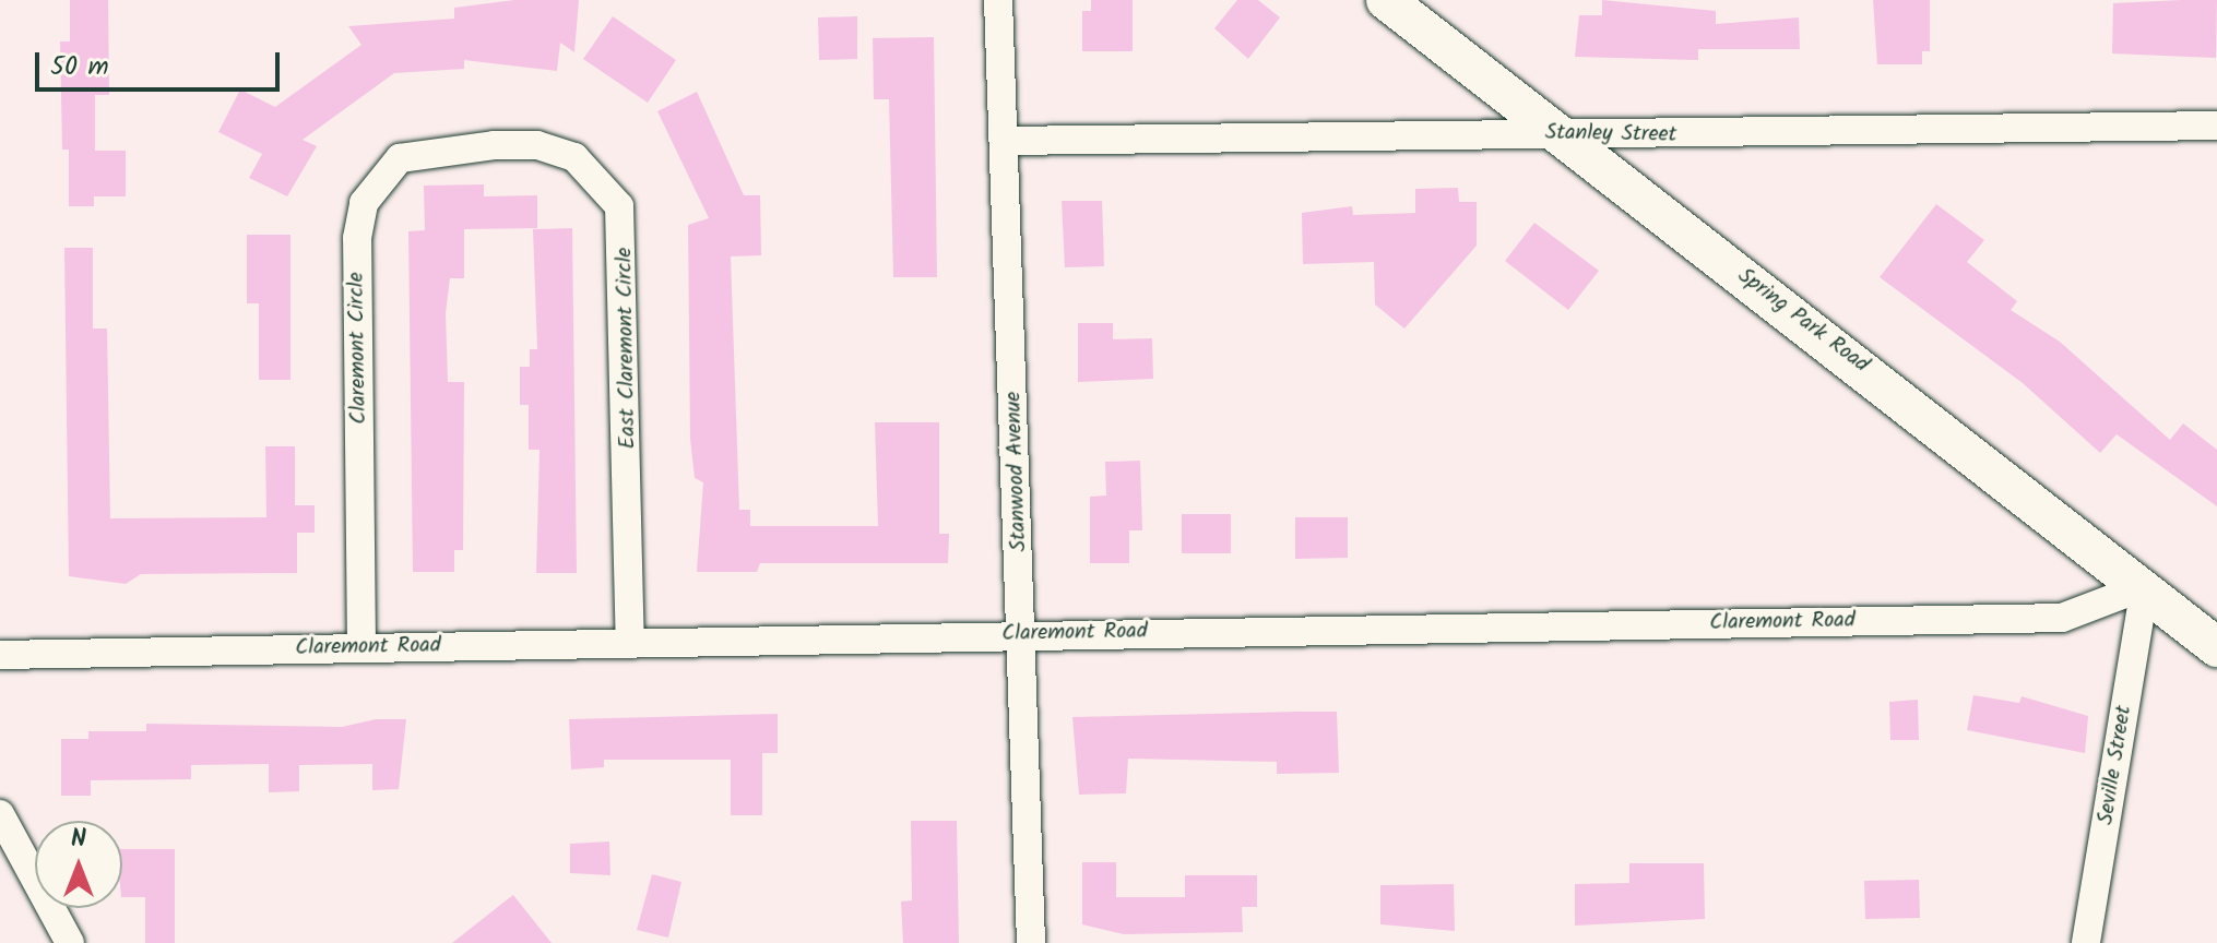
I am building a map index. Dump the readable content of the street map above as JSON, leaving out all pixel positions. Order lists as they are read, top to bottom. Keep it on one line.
{"streets":{"main road":["Spring Park Road"],"street":["Stanley Street","Claremont Circle","East Claremont Circle","Stanwood Avenue","Claremont Road","Seville Street"]},"crossings":[["Stanley Street","Spring Park Road"],["Stanley Street","Stanwood Avenue"],["Spring Park Road","Claremont Road"],["Spring Park Road","Seville Street"],["Claremont Circle","East Claremont Circle"],["Claremont Circle","Claremont Road"],["East Claremont Circle","Claremont Road"],["Stanwood Avenue","Claremont Road"],["Claremont Road","Seville Street"]],"scale_bar":"50 m","north":"top"}
